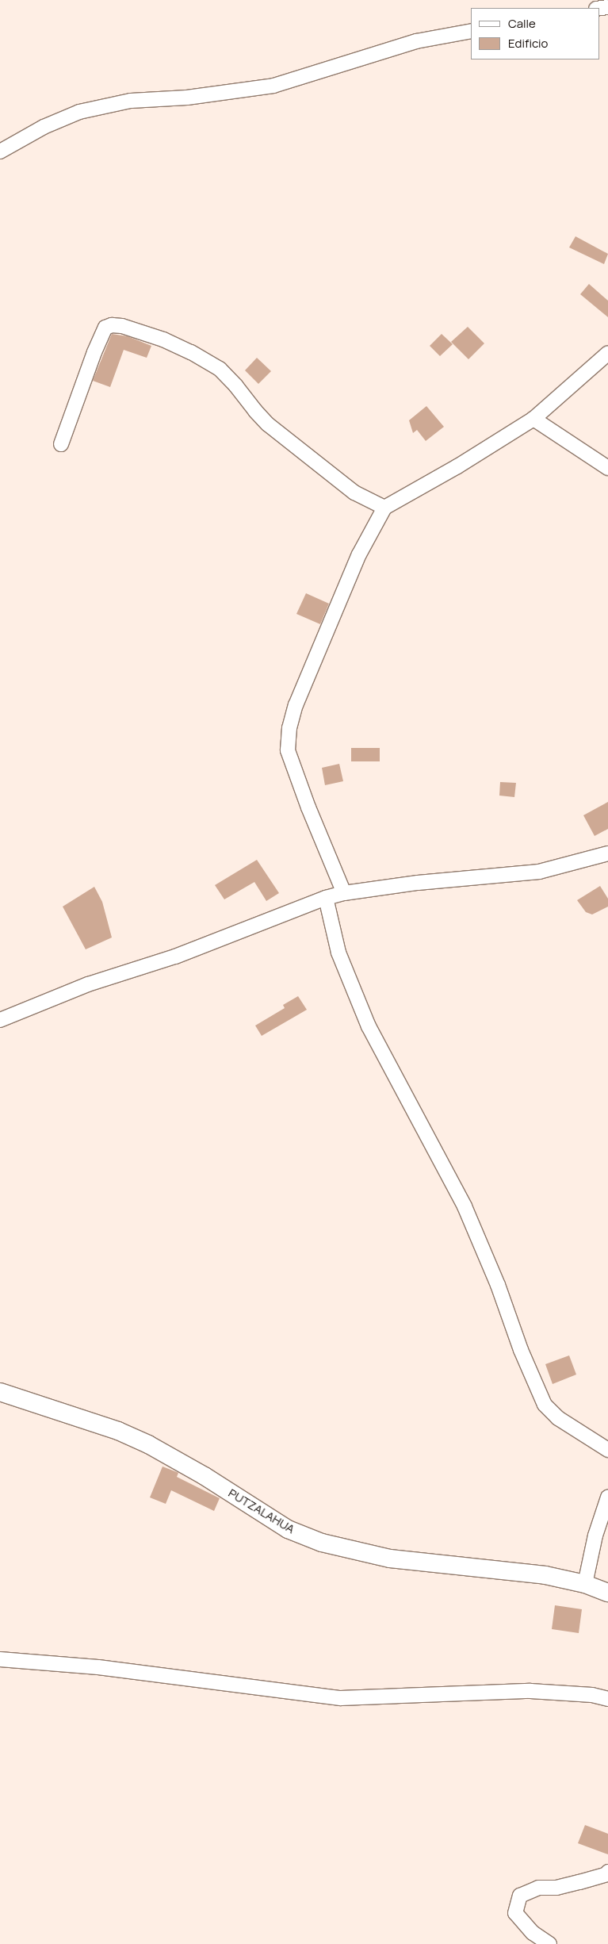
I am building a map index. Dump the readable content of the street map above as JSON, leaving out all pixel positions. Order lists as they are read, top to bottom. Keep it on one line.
{"streets":{"street":["PUTZALAHUA"]},"legend":["Calle","Edificio"]}
